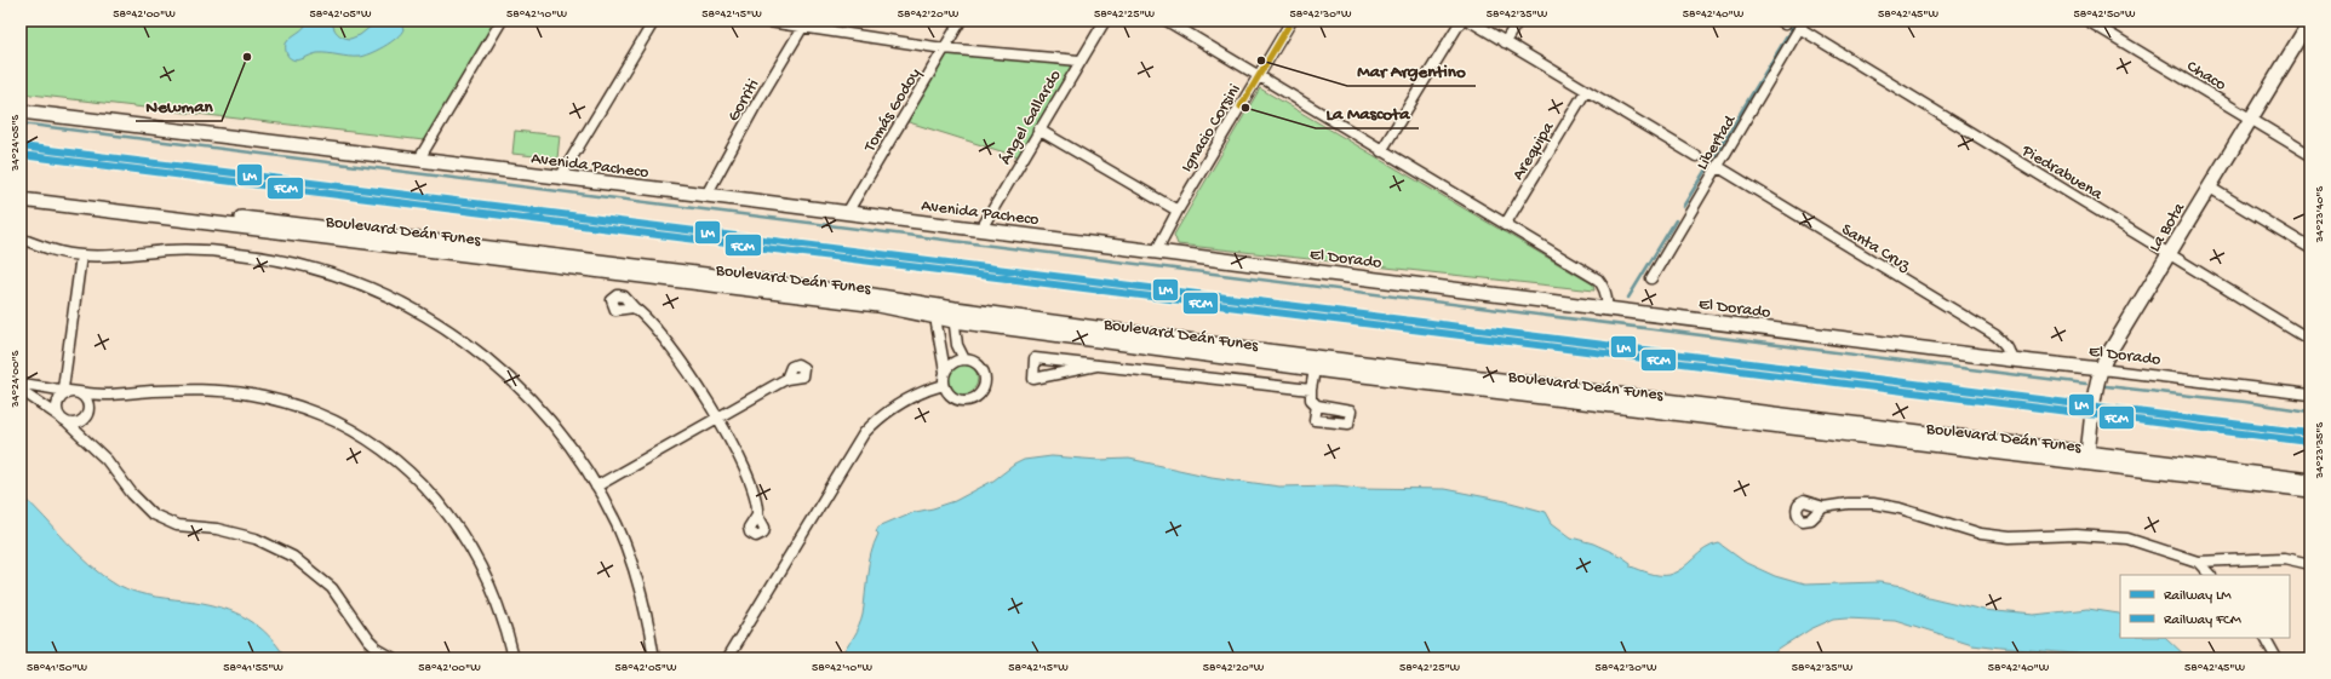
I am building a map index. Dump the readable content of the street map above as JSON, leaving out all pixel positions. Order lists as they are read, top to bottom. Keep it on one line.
{"streets":{"main road":["Avenida Pacheco","La Bota","Boulevard Deán Funes","El Dorado"],"street":["Chaco","Gorriti","Tomás Godoy","Ángel Gallardo","Ignacio Corsini","Libertad","Arequipa","Piedrabuena","Santa Cruz"]},"crossings":[["Chaco","La Bota"],["Gorriti","Avenida Pacheco"],["Tomás Godoy","Avenida Pacheco"],["Ángel Gallardo","Avenida Pacheco"],["Ignacio Corsini","Avenida Pacheco"],["Ignacio Corsini","El Dorado"],["Libertad","Piedrabuena"],["Libertad","Santa Cruz"],["Avenida Pacheco","El Dorado"],["Piedrabuena","La Bota"],["La Bota","Boulevard Deán Funes"],["La Bota","El Dorado"],["Santa Cruz","El Dorado"]],"places":["Newman","Mar Argentino","La Mascota"],"lines":["rail line LM","rail line FCM"],"legend":["Railway LM","Railway FCM"],"coordinates":["58°42'00\"W","58°42'05\"W","58°42'10\"W","58°42'15\"W","58°42'20\"W","58°42'25\"W","58°42'30\"W","58°42'35\"W","58°42'40\"W","58°42'45\"W","58°42'50\"W","34°24'05\"S","34°23'40\"S","34°24'00\"S","34°23'35\"S","58°41'50\"W","58°41'55\"W"]}
